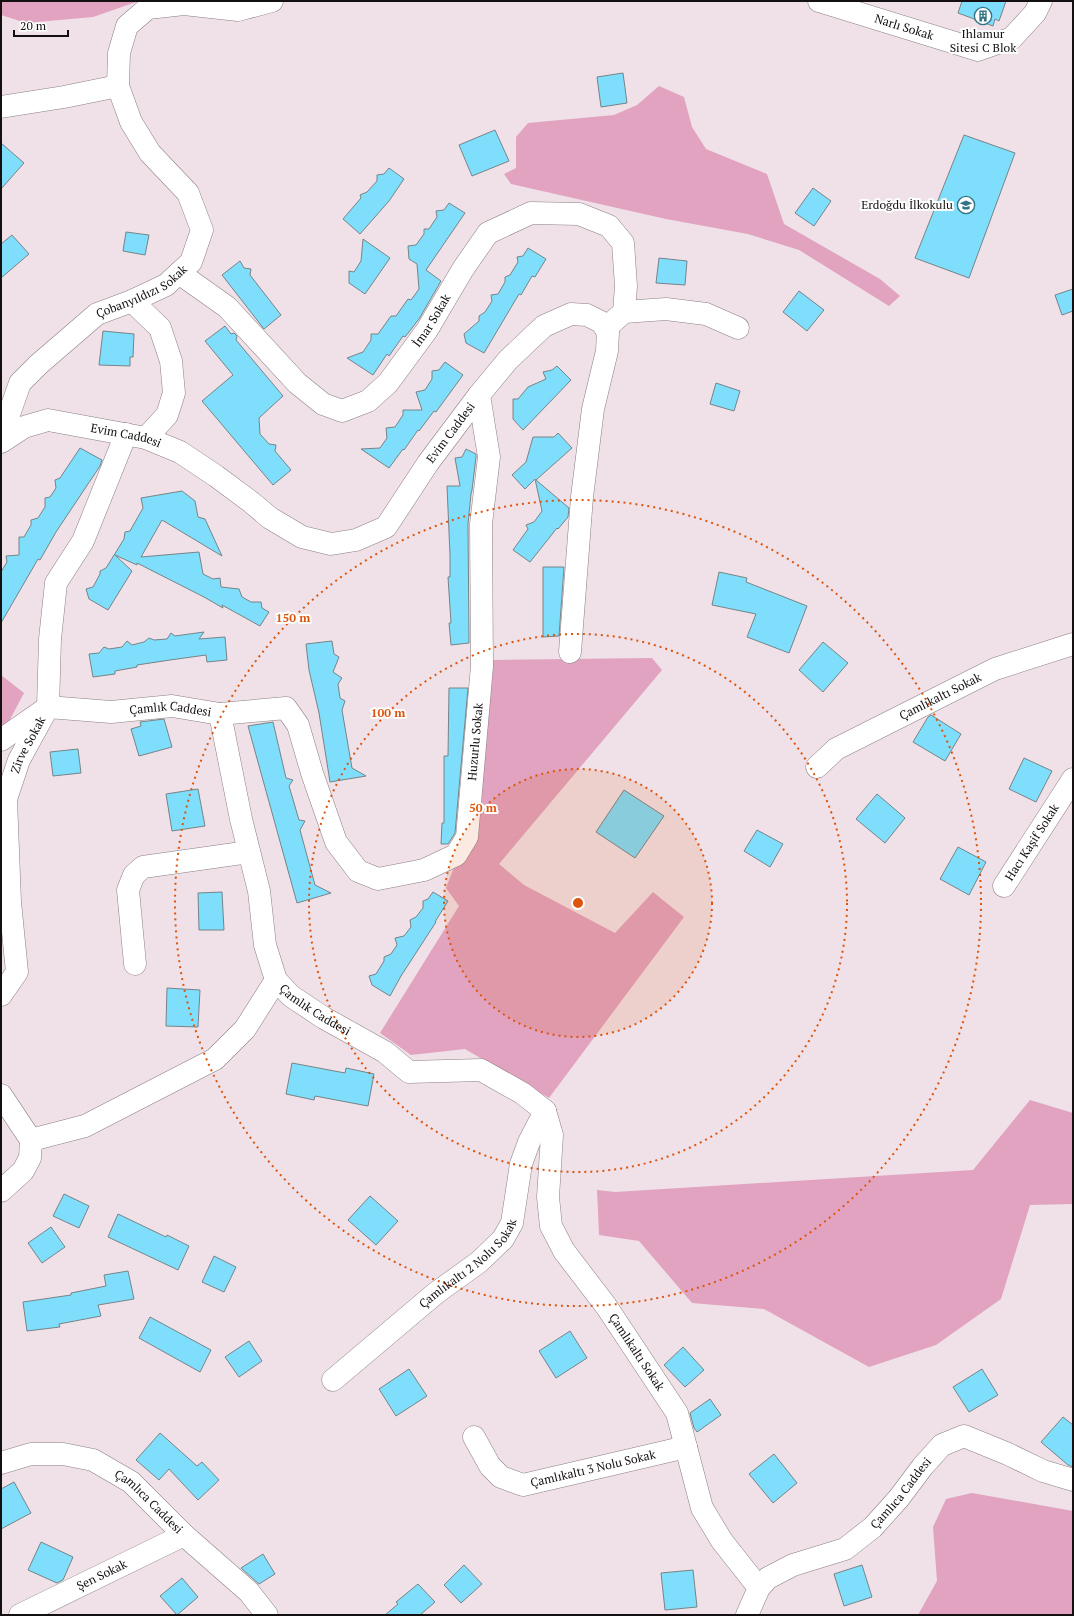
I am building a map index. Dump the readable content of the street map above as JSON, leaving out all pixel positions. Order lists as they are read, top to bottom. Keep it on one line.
{"streets":{"street":["Narlı Sokak","Çobanyıldızı Sokak","İmar Sokak","Evim Caddesi","Çamlıkaltı Sokak","Çamlık Caddesi","Huzurlu Sokak","Zirve Sokak","Hacı Kaşif Sokak","Çamlıkaltı 2 Nolu Sokak","Çamlıkaltı 3 Nolu Sokak","Çamlıca Caddesi","Şen Sokak"]},"crossings":[["Çobanyıldızı Sokak","İmar Sokak"],["Evim Caddesi","Huzurlu Sokak"],["Çamlıkaltı Sokak","Çamlık Caddesi"],["Çamlıkaltı Sokak","Çamlıkaltı 2 Nolu Sokak"],["Çamlıkaltı Sokak","Çamlıkaltı 3 Nolu Sokak"],["Çamlıkaltı Sokak","Çamlıca Caddesi"],["Çamlık Caddesi","Huzurlu Sokak"],["Çamlık Caddesi","Zirve Sokak"],["Çamlık Caddesi","Çamlıkaltı 2 Nolu Sokak"],["Çamlıca Caddesi","Şen Sokak"]],"places":{"building":["Ihlamur Sitesi C Blok"],"school or university":["Erdoğdu İlkokulu"]},"scale_bar":"20 m","rings":["150 m","100 m","50 m"]}
